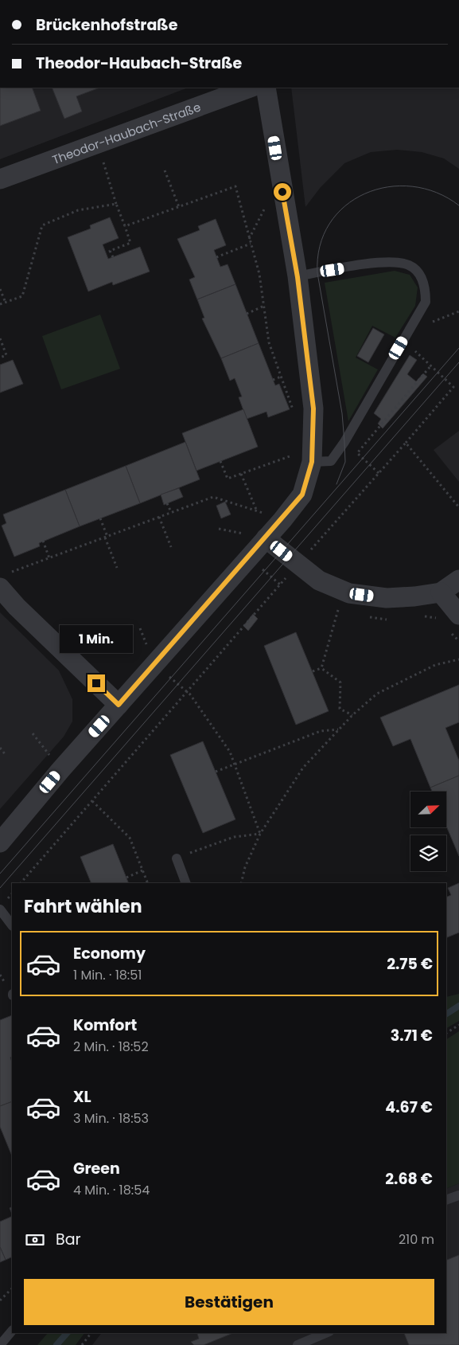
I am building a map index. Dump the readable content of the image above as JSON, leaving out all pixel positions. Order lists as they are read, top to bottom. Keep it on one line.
{"streets":{"street":["Theodor-Haubach-Straße"]},"north":"top right","page":{"banner":["Brückenhofstraße","Theodor-Haubach-Straße"],"bubble":"1 Min.","heading":"Fahrt wählen","list":[{"name":"Economy","note":"1 Min. · 18:51","value":"2.75 €"},{"name":"Komfort","note":"2 Min. · 18:52","value":"3.71 €"},{"name":"XL","note":"3 Min. · 18:53","value":"4.67 €"},{"name":"Green","note":"4 Min. · 18:54","value":"2.68 €"}],"pay":["Bar","210 m"],"buttons":"Bestätigen"}}
